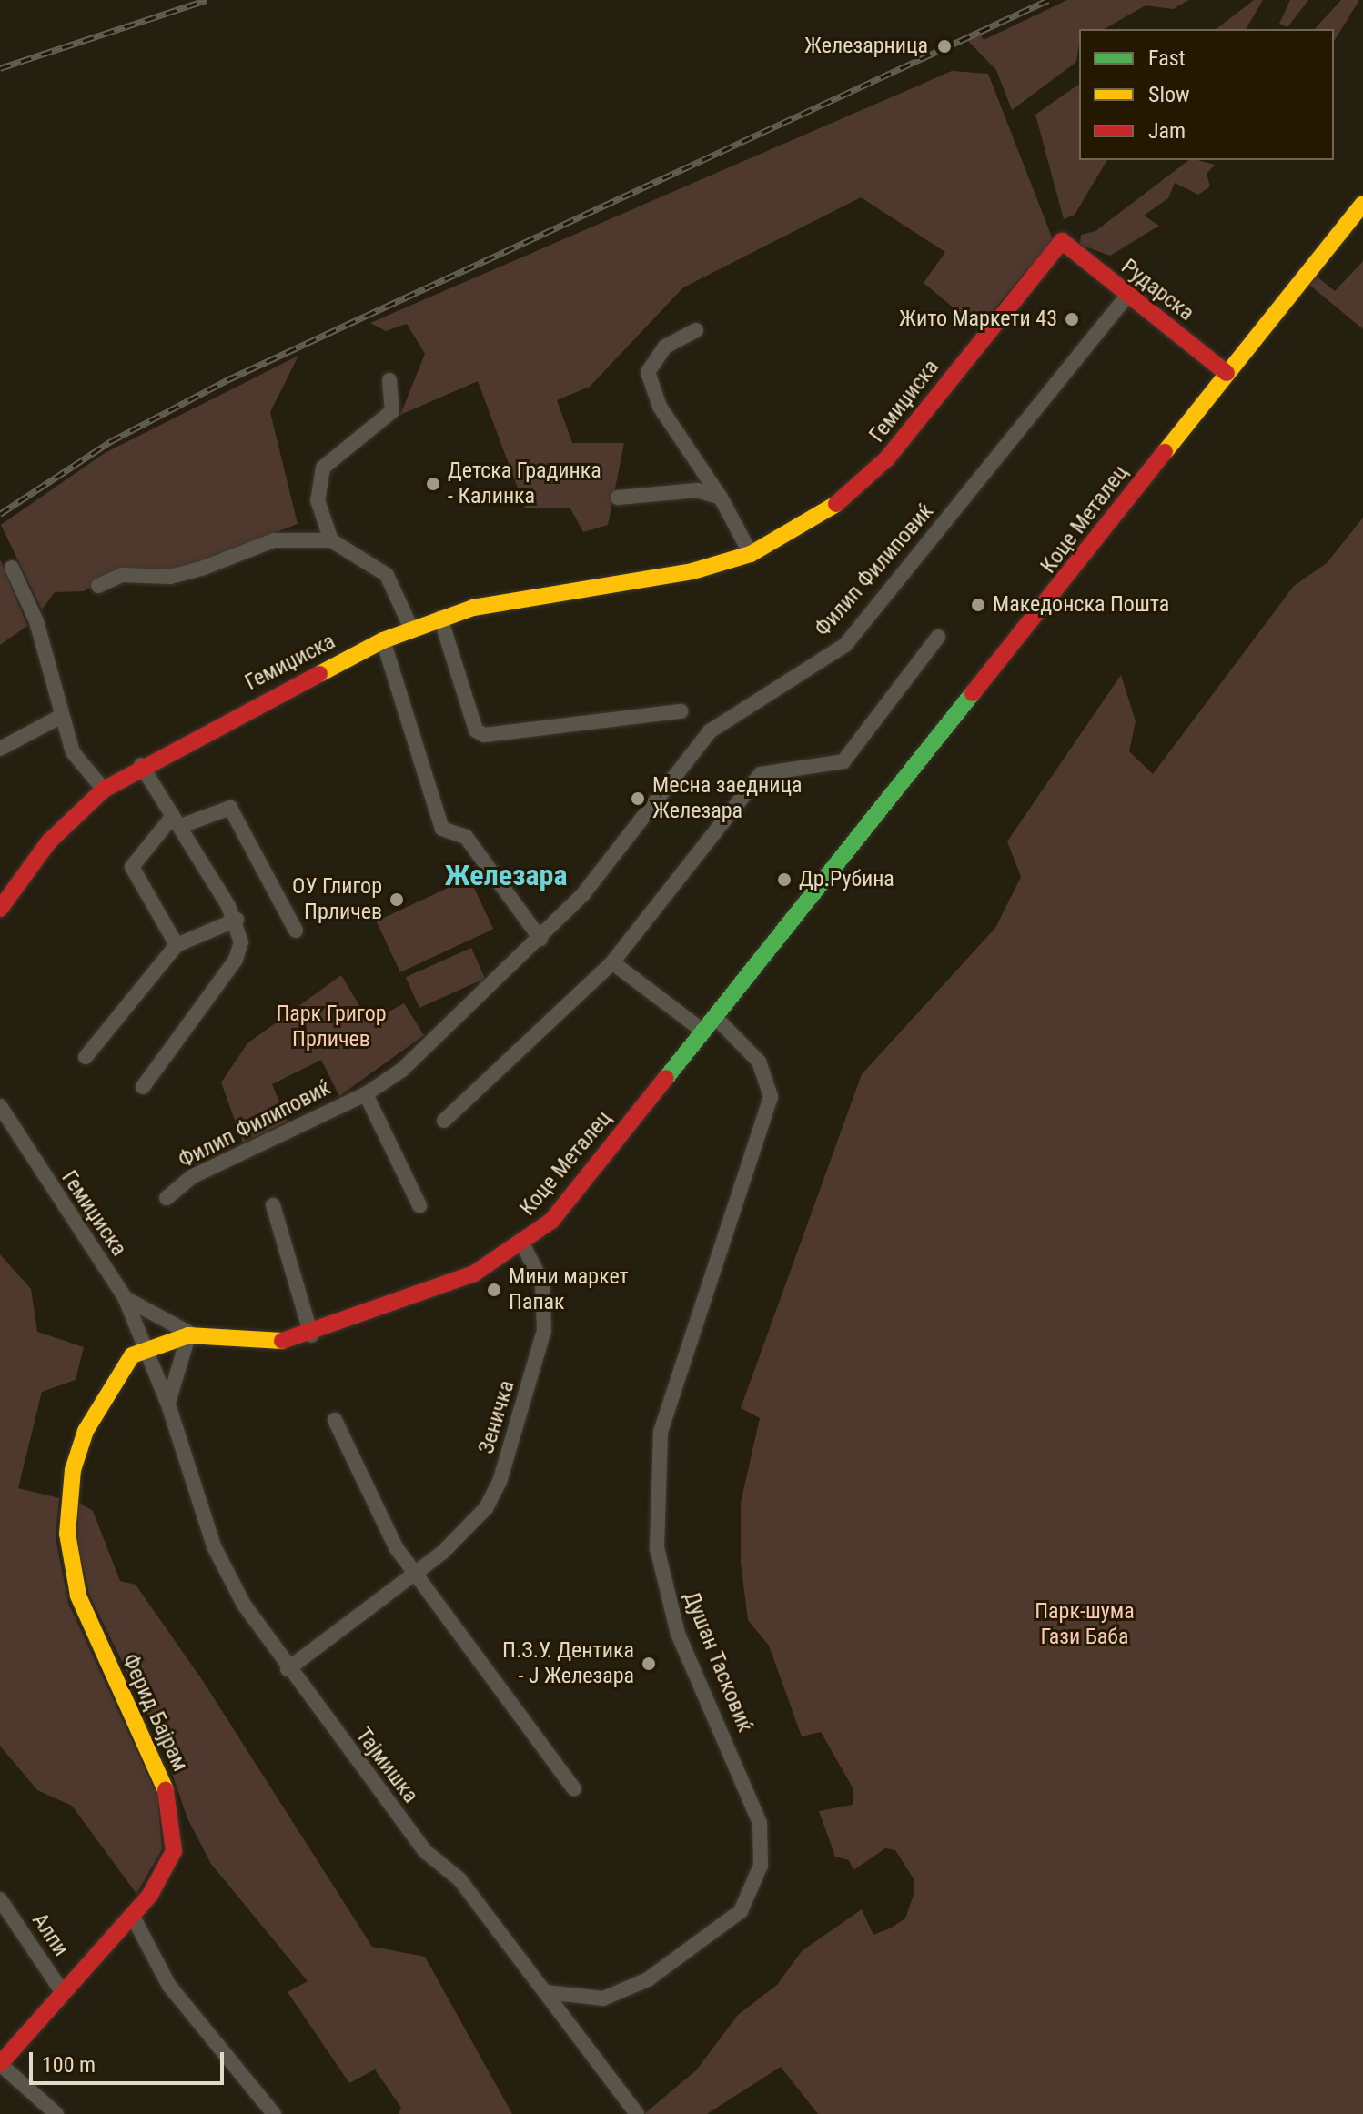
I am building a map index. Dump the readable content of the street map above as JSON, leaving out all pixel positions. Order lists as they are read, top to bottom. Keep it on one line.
{"streets":{"street":["Рударска","Гемиџиска","Коце Металец","Филип Филиповиќ","Зеничка","Душан Тасковиќ","Ферид Бајрам","Тајмишка","Алпи"]},"crossings":[["Рударска","Гемиџиска"],["Рударска","Коце Металец"],["Рударска","Филип Филиповиќ"],["Гемиџиска","Коце Металец"],["Гемиџиска","Ферид Бајрам"],["Гемиџиска","Тајмишка"],["Коце Металец","Зеничка"],["Коце Металец","Душан Тасковиќ"],["Коце Металец","Ферид Бајрам"],["Коце Металец","Тајмишка"],["Зеничка","Тајмишка"],["Душан Тасковиќ","Тајмишка"],["Ферид Бајрам","Тајмишка"],["Ферид Бајрам","Алпи"]],"districts":["Железара"],"parks":["Парк Григор Прличев","Парк-шума Гази Баба"],"places":["Железарница","Жито Маркети 43","Детска Градинка - Калинка","Македонска Пошта","Месна заедница Железара","Др.Рубина","ОУ Глигор Прличев","Мини маркет Папак","П.З.У. Дентика - Ј Железара"],"legend":["Fast","Slow","Jam"],"scale_bar":"100 m"}
